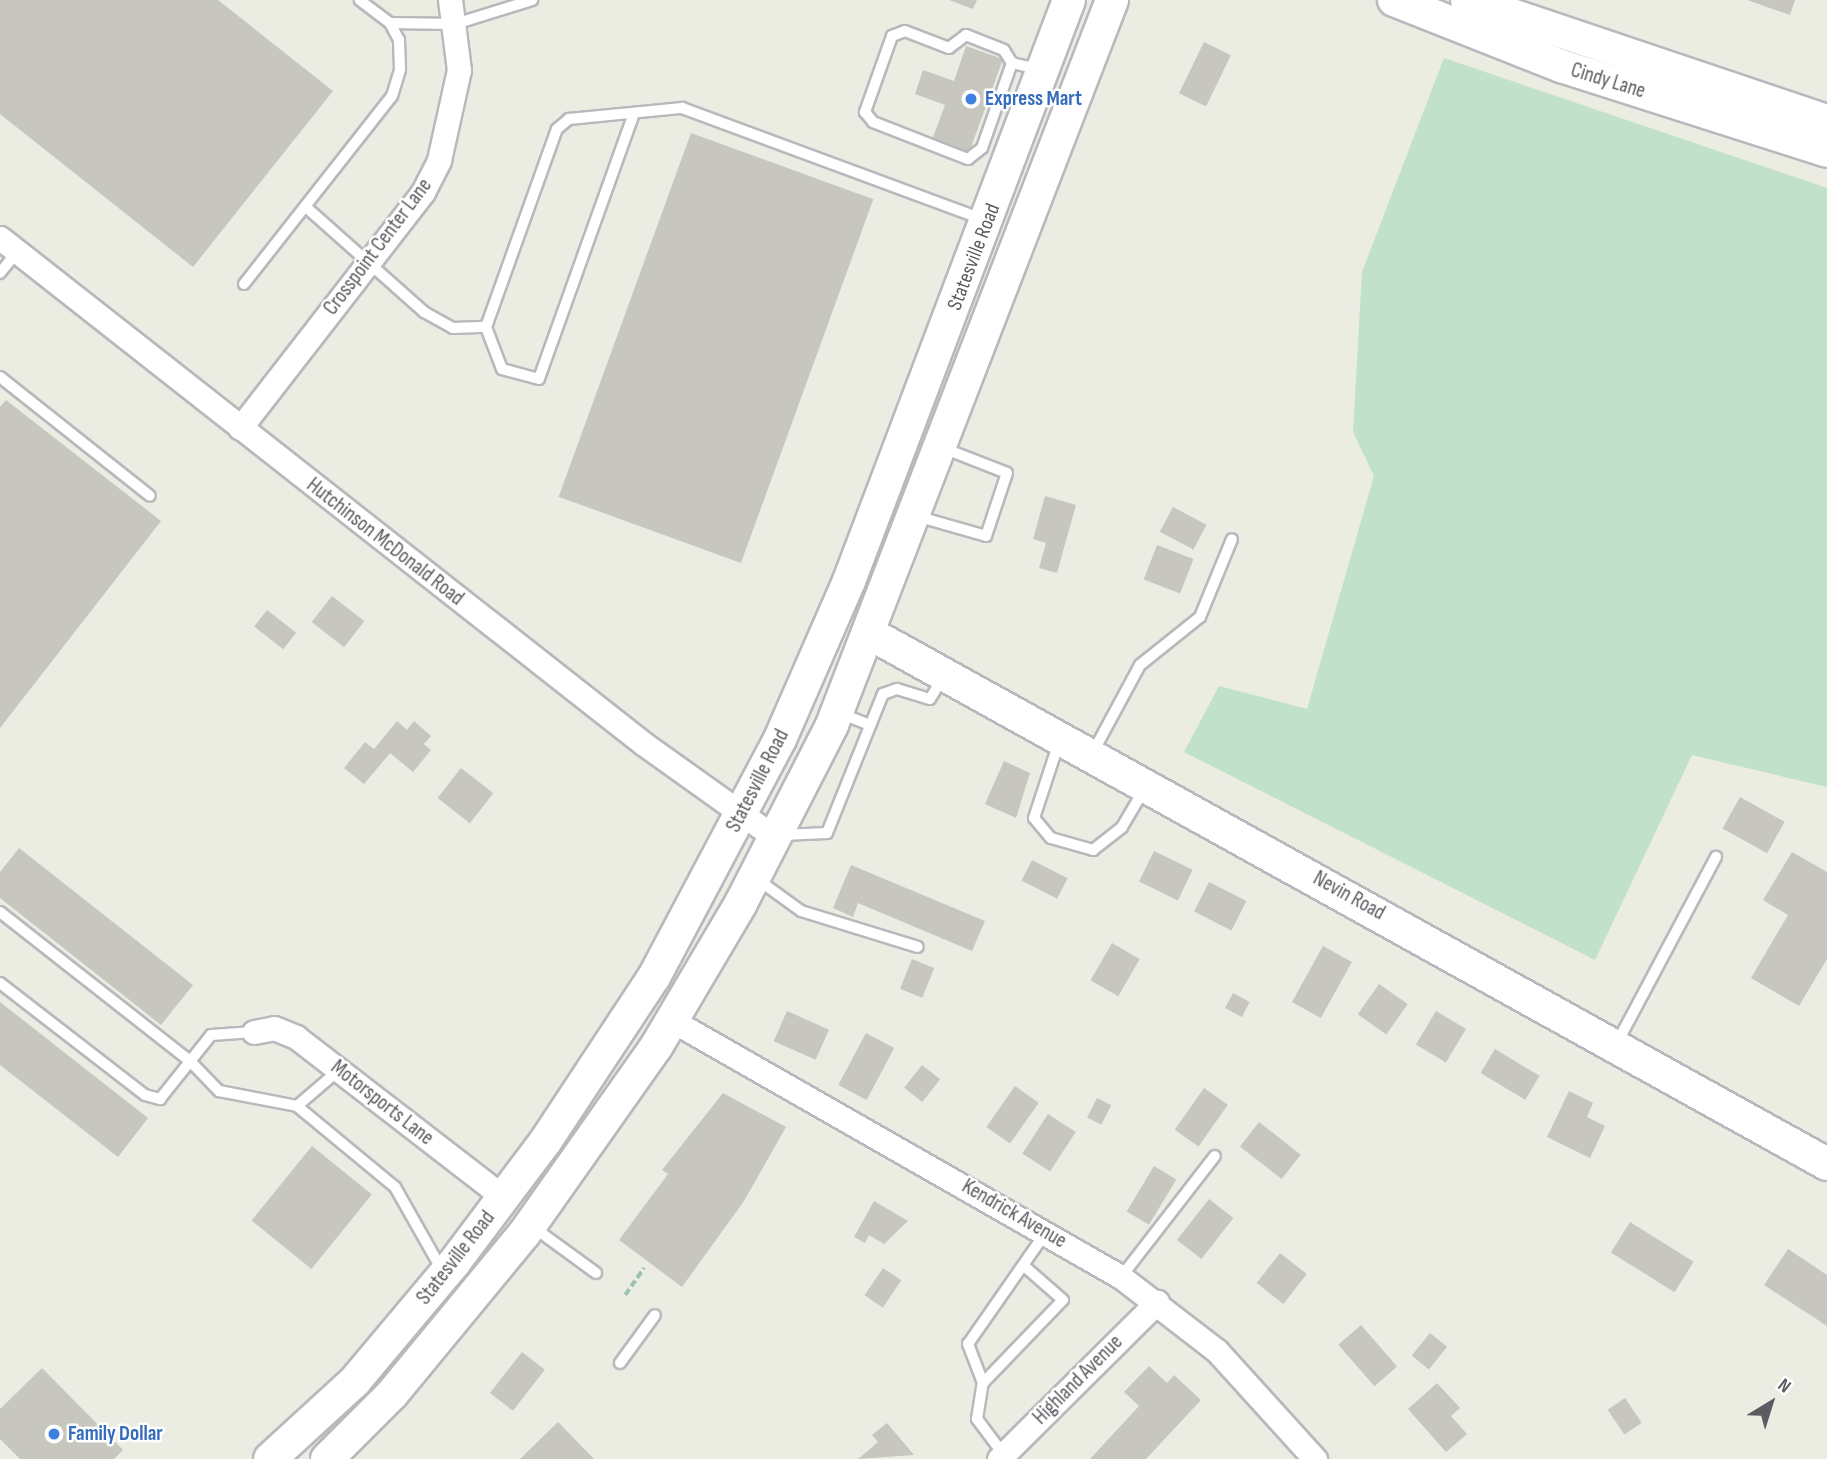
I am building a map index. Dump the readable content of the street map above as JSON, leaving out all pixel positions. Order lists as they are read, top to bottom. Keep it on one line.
{"streets":{"main road":["Cindy Lane","Statesville Road","Nevin Road"],"street":["Crosspoint Center Lane","Hutchinson McDonald Road","Motorsports Lane","Kendrick Avenue","Highland Avenue"]},"crossings":[["Crosspoint Center Lane","Hutchinson McDonald Road"],["Statesville Road","Hutchinson McDonald Road"],["Statesville Road","Nevin Road"],["Statesville Road","Motorsports Lane"],["Statesville Road","Kendrick Avenue"],["Kendrick Avenue","Highland Avenue"]],"places":["Express Mart","Family Dollar"],"north":"top right"}
